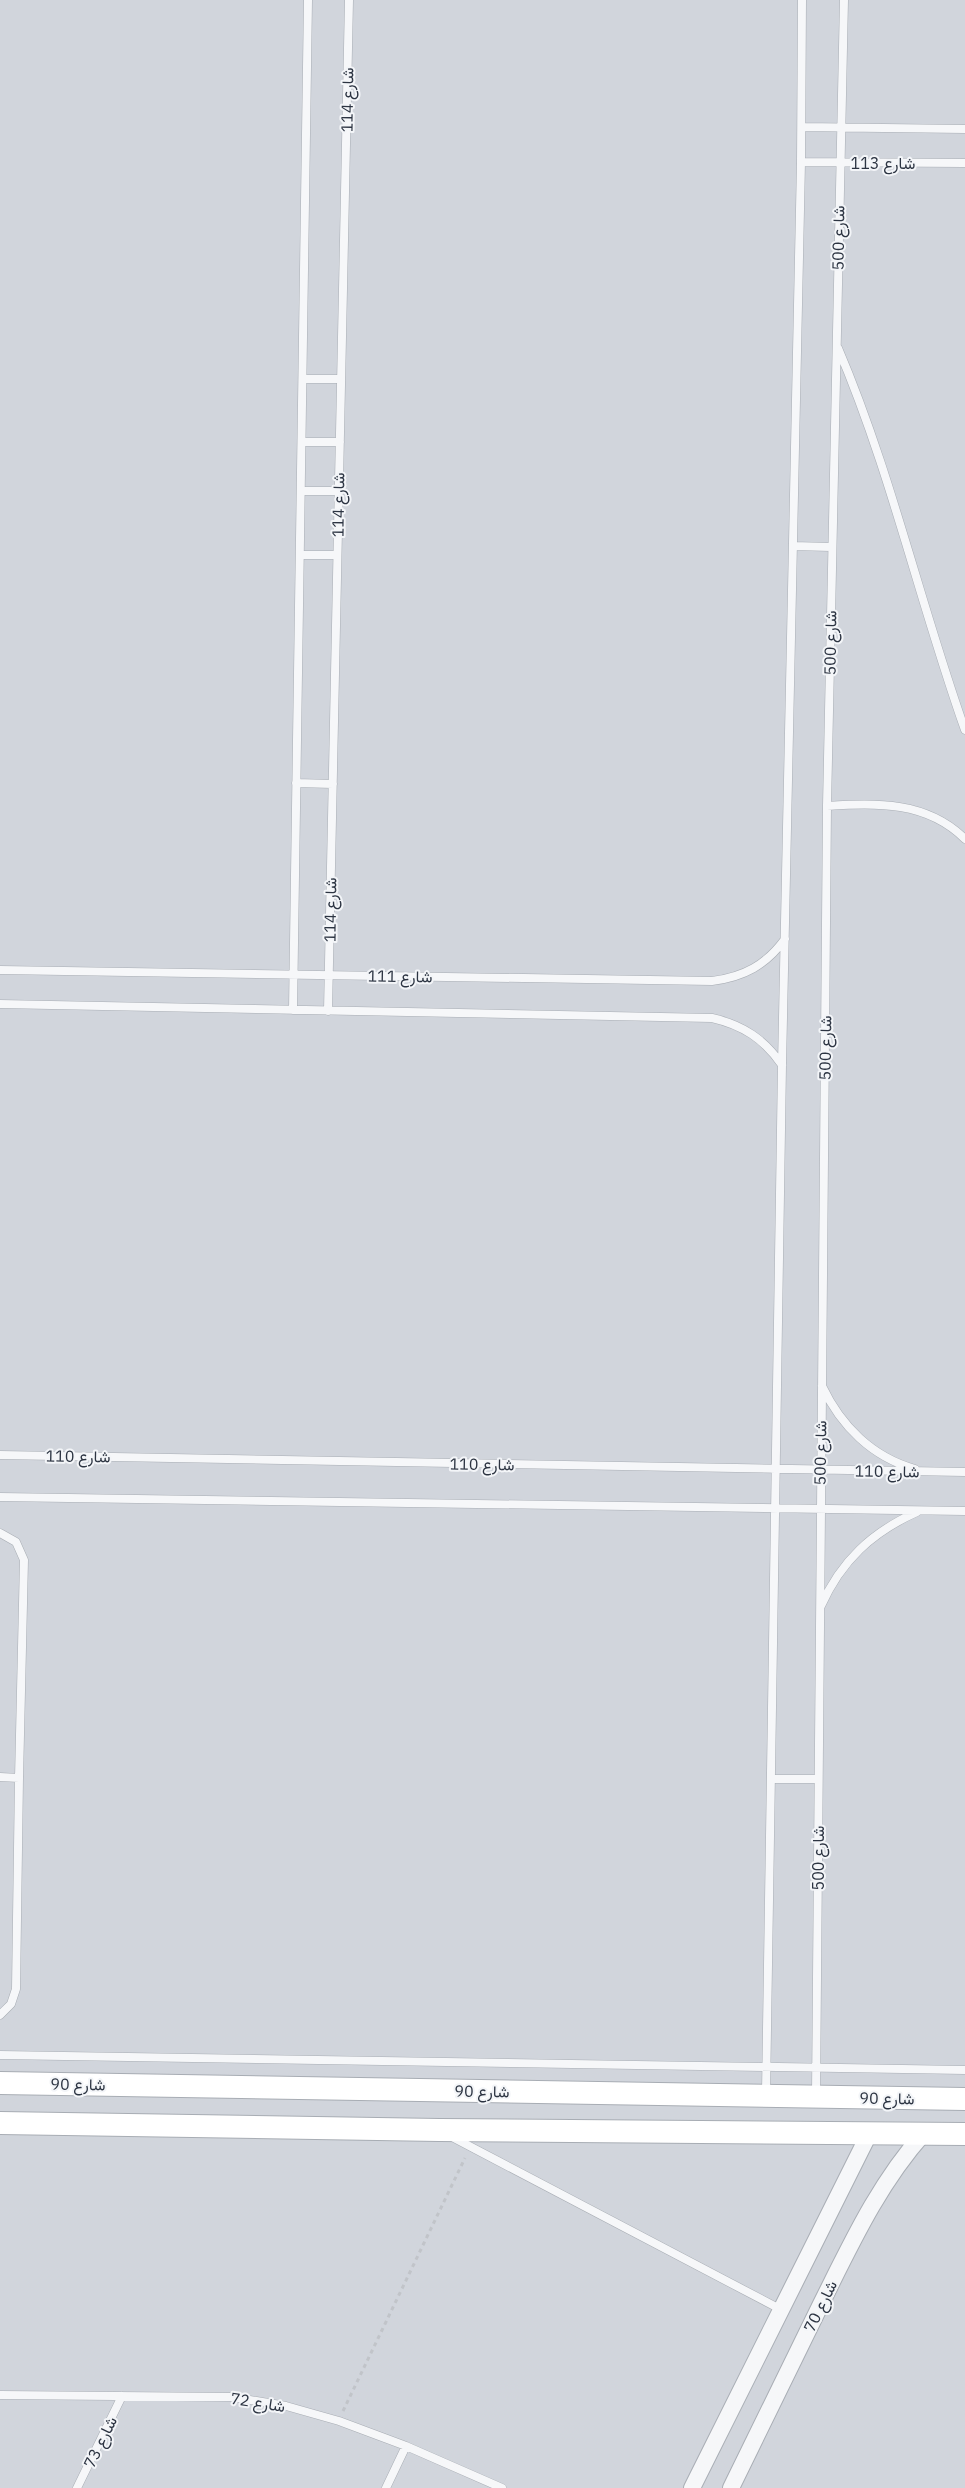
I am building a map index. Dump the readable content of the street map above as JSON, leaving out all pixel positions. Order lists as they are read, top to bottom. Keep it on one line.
{"streets":{"street":["شارع 90","شارع 70"],"lane":["شارع 114","شارع 113","شارع 500","شارع 111","شارع 110","شارع 72","شارع 73"]},"crossings":[["شارع 114","شارع 111"],["شارع 113","شارع 500"],["شارع 500","شارع 110"],["شارع 500","شارع 90"],["شارع 72","شارع 73"]]}
